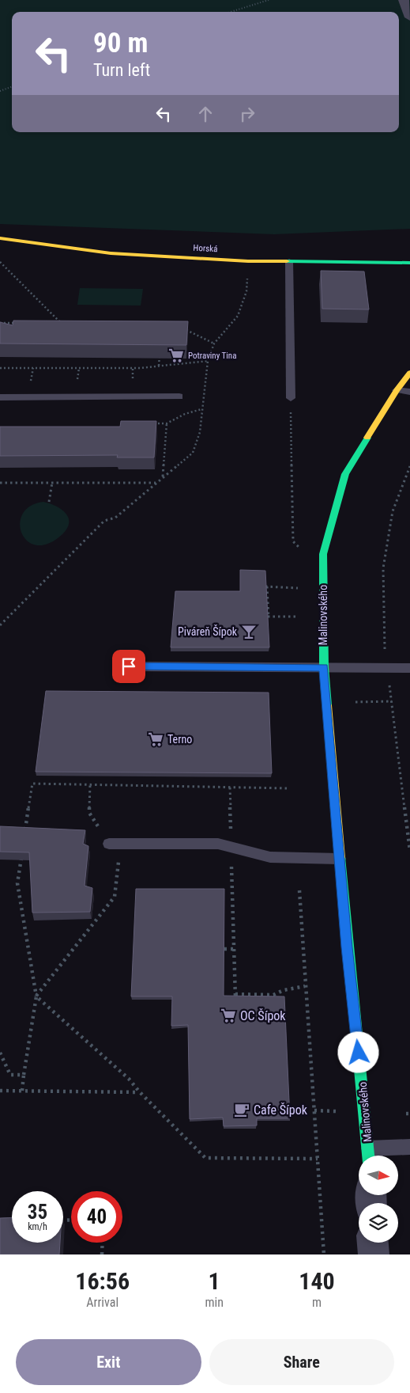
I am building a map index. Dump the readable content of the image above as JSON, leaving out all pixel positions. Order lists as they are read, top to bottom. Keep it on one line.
{"streets":{"street":["Horská","Malinovského"]},"places":{"supermarket":["Potraviny Tina","Terno","OC Šípok"],"bar":["Piváreň Šípok"],"cafe":["Cafe Šípok"]},"north":"right","page":{"turn":["90 m","Turn left"],"speed":"35 km/h","limit":"40","eta":["16:56","Arrival","1","min","140","m"],"buttons":["Exit","Share"]}}
